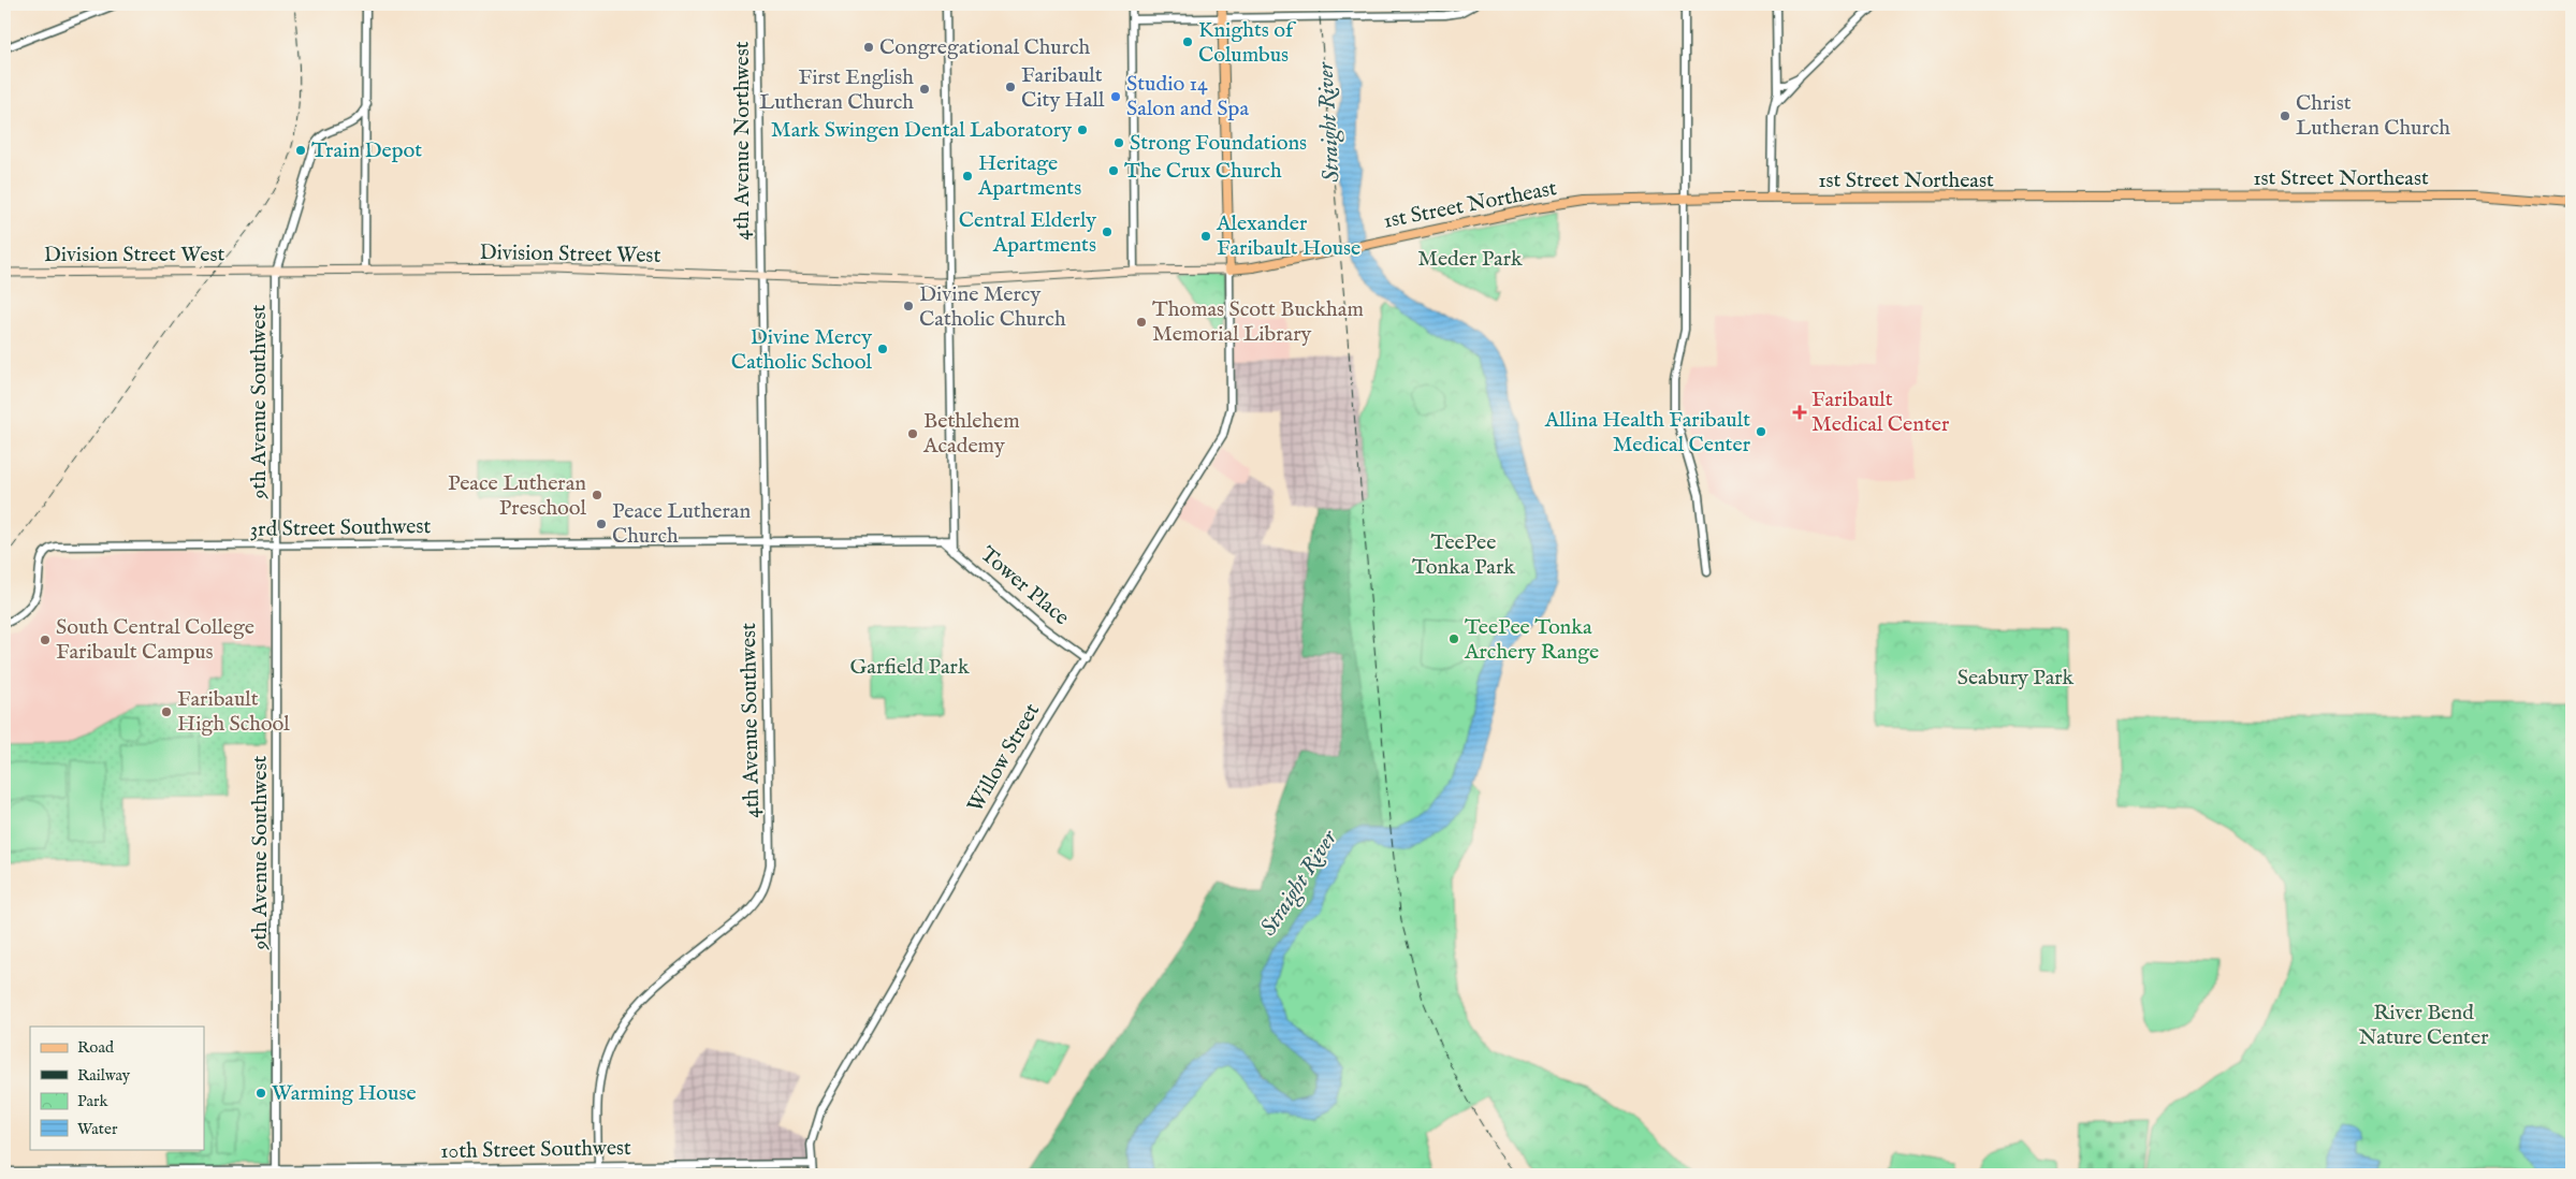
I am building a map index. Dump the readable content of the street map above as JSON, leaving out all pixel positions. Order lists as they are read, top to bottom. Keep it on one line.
{"streets":{"main road":["1st Street Northeast","Division Street West"],"street":["4th Avenue Northwest","9th Avenue Southwest","3rd Street Southwest","Tower Place","4th Avenue Southwest","Willow Street","10th Street Southwest"]},"crossings":[["4th Avenue Northwest","Division Street West"],["4th Avenue Northwest","4th Avenue Southwest"],["1st Street Northeast","Division Street West"],["1st Street Northeast","Willow Street"],["Division Street West","9th Avenue Southwest"],["Division Street West","4th Avenue Southwest"],["Division Street West","Willow Street"],["9th Avenue Southwest","3rd Street Southwest"],["9th Avenue Southwest","10th Street Southwest"],["3rd Street Southwest","Tower Place"],["3rd Street Southwest","4th Avenue Southwest"],["Tower Place","Willow Street"],["4th Avenue Southwest","10th Street Southwest"],["Willow Street","10th Street Southwest"]],"water":["Straight River"],"parks":["Meder Park","TeePee Tonka Park","Garfield Park","Seabury Park","River Bend Nature Center"],"places":{"other":["Knights of Columbus","Congregational Church","Faribault City Hall","First English Lutheran Church","Studio 14 Salon and Spa","Christ Lutheran Church","Mark Swingen Dental Laboratory","Strong Foundations","Train Depot","The Crux Church","Heritage Apartments","Central Elderly Apartments","Alexander Faribault House","Divine Mercy Catholic Church","Thomas Scott Buckham Memorial Library","Divine Mercy Catholic School","Allina Health Faribault Medical Center","Bethlehem Academy","Peace Lutheran Preschool","Peace Lutheran Church","TeePee Tonka Archery Range","South Central College Faribault Campus","Faribault High School","Warming House"],"health":["Faribault Medical Center"]},"legend":["Road","Railway","Park","Water"]}
